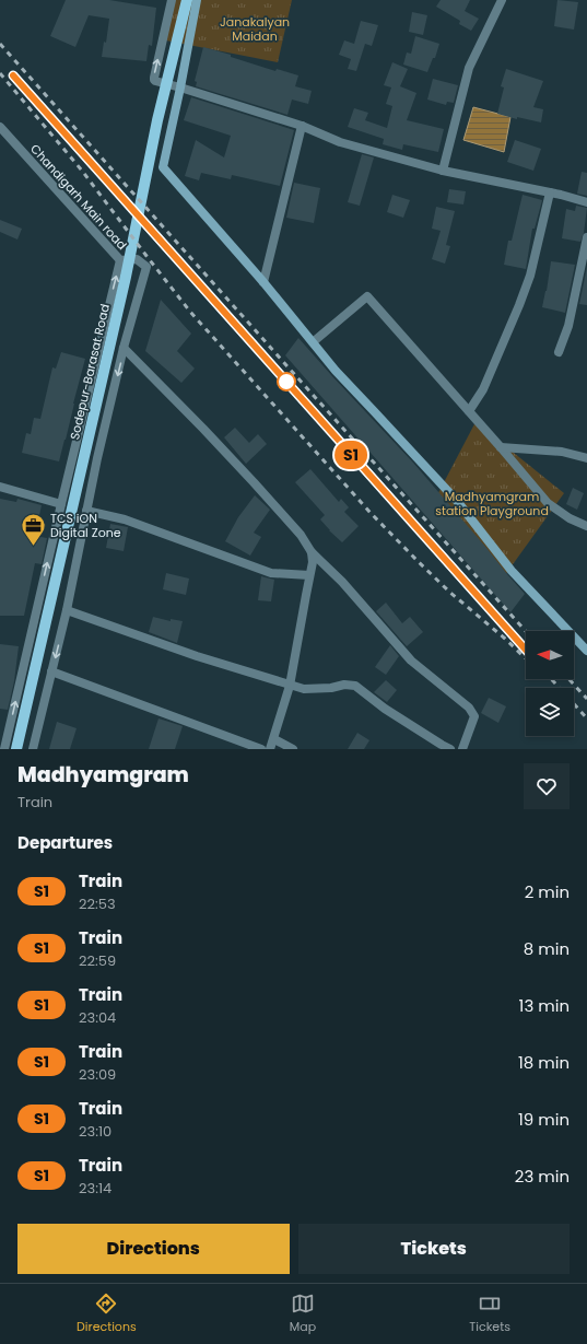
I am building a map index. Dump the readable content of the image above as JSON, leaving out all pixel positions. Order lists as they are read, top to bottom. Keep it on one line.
{"streets":{"main road":["Sodepur-Barasat Road"],"street":["Chandigarh Main road"]},"parks":["Janakalyan Maidan","Madhyamgram station Playground"],"places":{"office":["TCS iON Digital Zone"]},"north":"left","page":{"on_map":"S1","heading":[["Madhyamgram","Train"],"Departures"],"list":[{"mark":"S1","name":"Train","note":"22:53","value":"2 min"},{"mark":"S1","name":"Train","note":"22:59","value":"8 min"},{"mark":"S1","name":"Train","note":"23:04","value":"13 min"},{"mark":"S1","name":"Train","note":"23:09","value":"18 min"},{"mark":"S1","name":"Train","note":"23:10","value":"19 min"},{"mark":"S1","name":"Train","note":"23:14","value":"23 min"}],"buttons":["Directions","Tickets"],"tabs":["Directions","Map","Tickets"]}}
